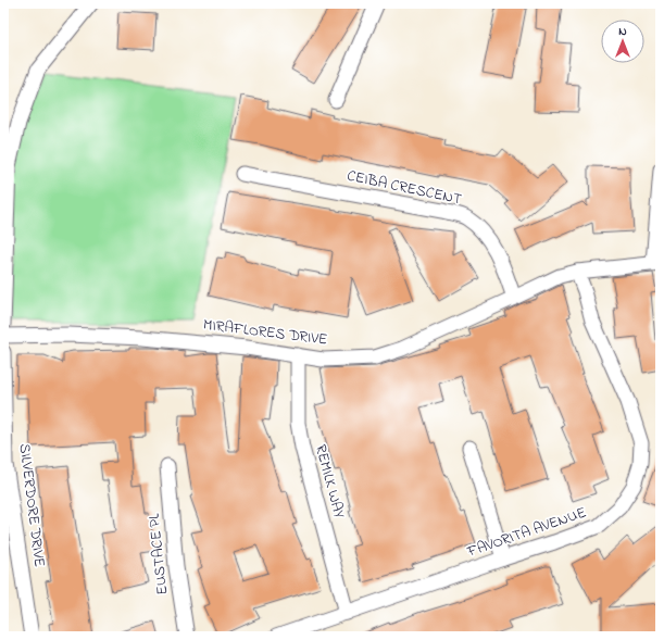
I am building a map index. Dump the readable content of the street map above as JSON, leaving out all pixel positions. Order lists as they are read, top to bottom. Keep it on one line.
{"streets":{"street":["CEIBA CRESCENT","MIRAFLORES DRIVE","REMILK WAY","SILVERDORE DRIVE","FAVORITA AVENUE","EUSTACE PL"]},"crossings":[["CEIBA CRESCENT","MIRAFLORES DRIVE"],["MIRAFLORES DRIVE","REMILK WAY"],["MIRAFLORES DRIVE","FAVORITA AVENUE"],["REMILK WAY","FAVORITA AVENUE"]],"north":"top"}
